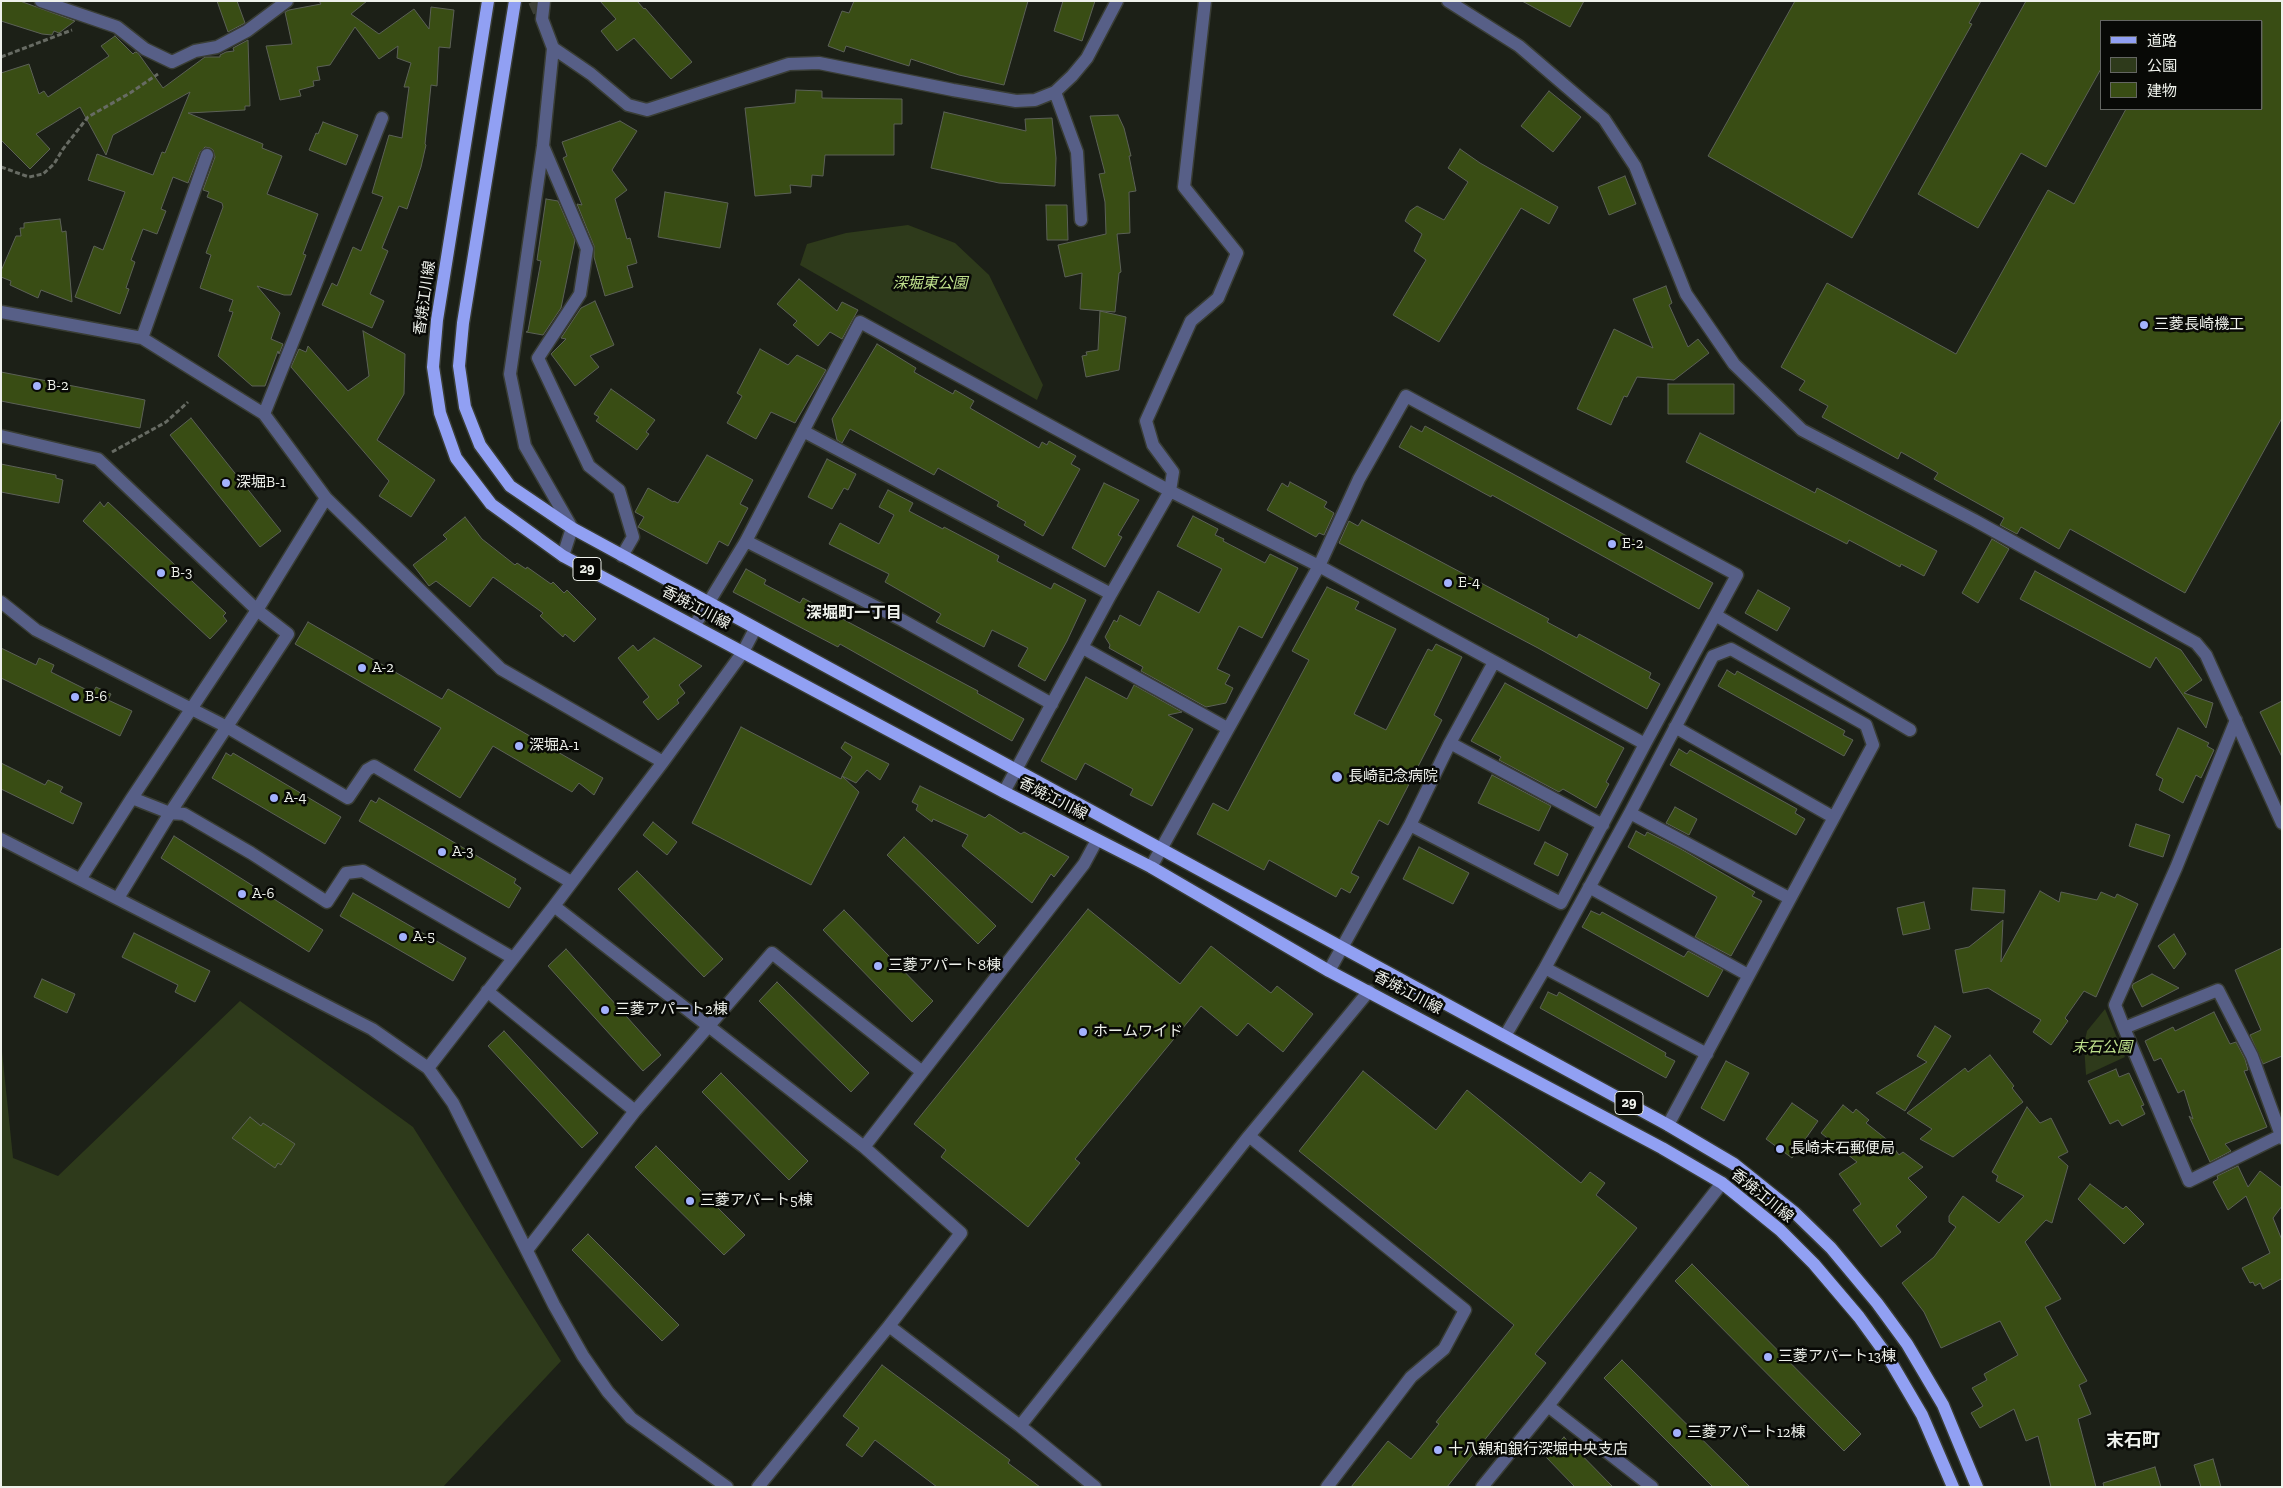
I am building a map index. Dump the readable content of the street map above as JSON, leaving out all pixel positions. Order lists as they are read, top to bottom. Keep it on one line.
{"streets":{"main road":["香焼江川線","29"]},"districts":["深堀町一丁目","末石町"],"parks":["深堀東公園","末石公園"],"places":["三菱長崎機工","B-2","深堀B-1","E-2","B-3","E-4","A-2","B-6","深堀A-1","長崎記念病院","A-4","A-3","A-6","A-5","三菱アパート8棟","三菱アパート2棟","ホームワイド","長崎末石郵便局","三菱アパート5棟","三菱アパート13棟","三菱アパート12棟","十八親和銀行深堀中央支店"],"legend":["道路","公園","建物"]}
